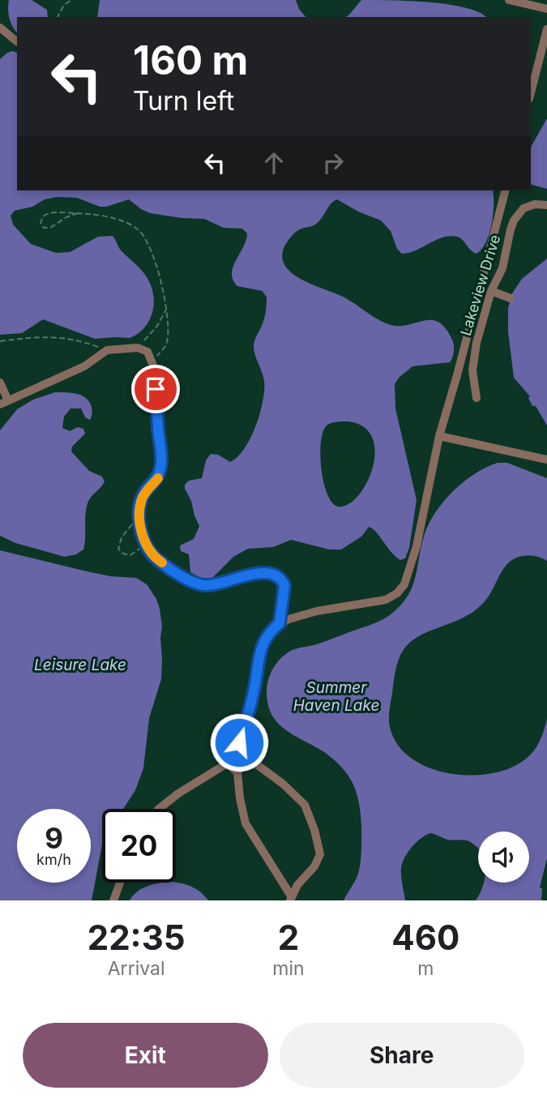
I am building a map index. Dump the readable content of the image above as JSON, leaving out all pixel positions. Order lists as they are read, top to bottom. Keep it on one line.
{"streets":{"street":["Lakeview Drive"]},"water":["Leisure Lake","Summer Haven Lake"],"page":{"turn":["160 m","Turn left"],"speed":"9 km/h","limit":"20","eta":["22:35","Arrival","2","min","460","m"],"buttons":["Exit","Share"]}}
